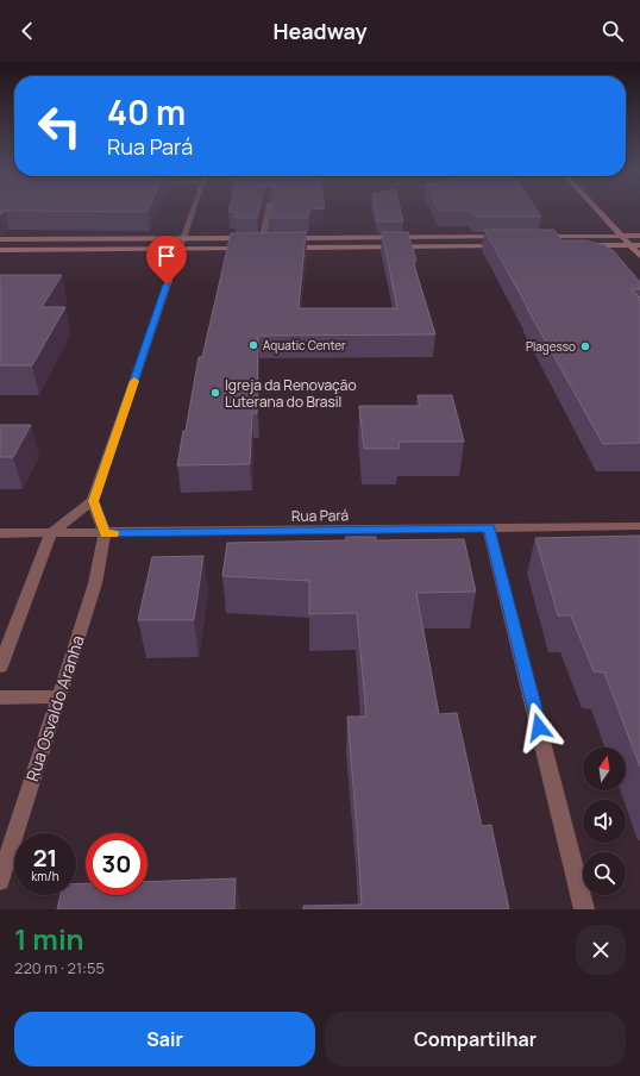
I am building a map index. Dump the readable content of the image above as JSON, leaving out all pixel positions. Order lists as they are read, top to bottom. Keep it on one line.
{"streets":{"street":["Rua Pará","Rua Osvaldo Aranha"]},"crossings":[["Rua Pará","Rua Osvaldo Aranha"]],"places":["Aquatic Center","Plagesso","Igreja da Renovação Luterana do Brasil"],"north":"top","page":{"header":"Headway","turn":["40 m","Rua Pará"],"speed":"21 km/h","limit":"30","heading":["1 min","220 m · 21:55"],"buttons":["Sair","Compartilhar"]}}
